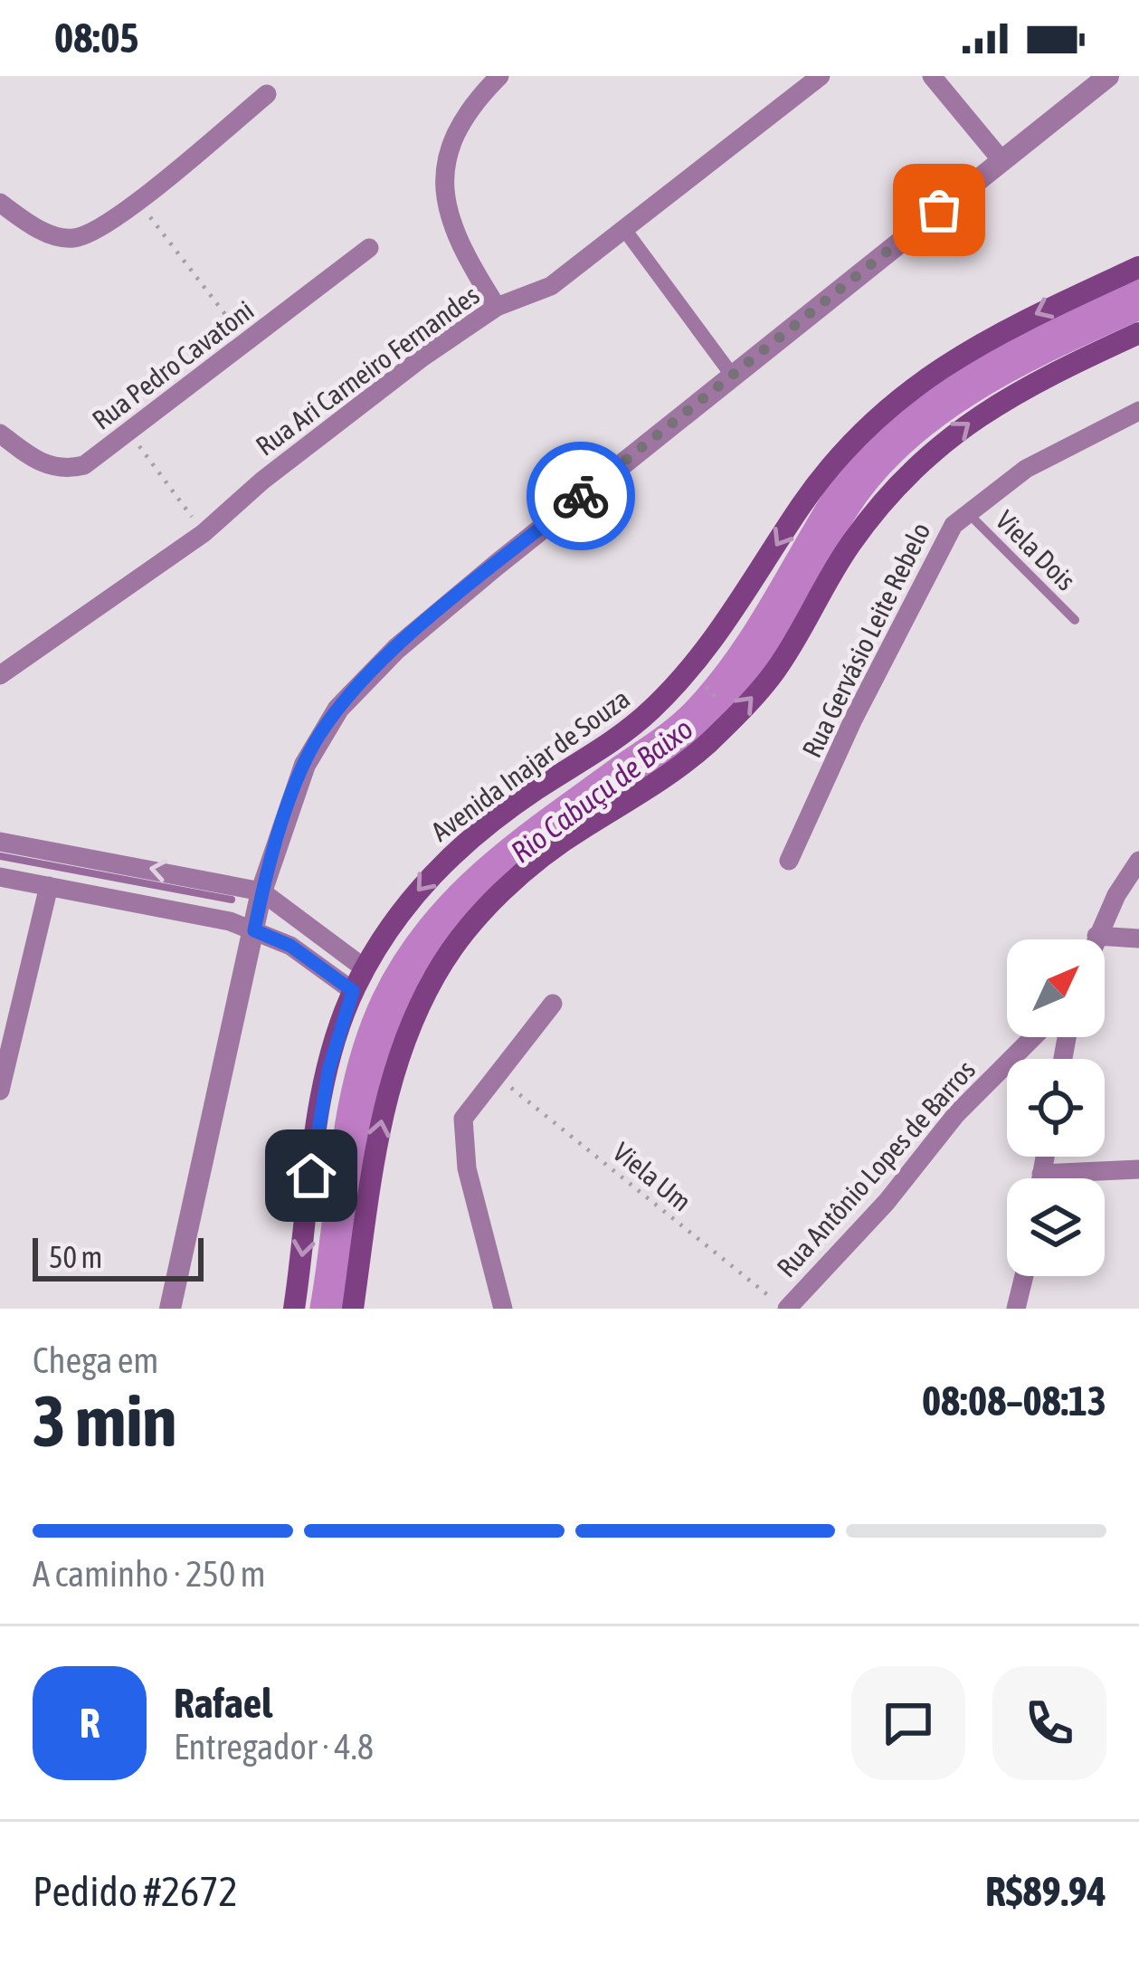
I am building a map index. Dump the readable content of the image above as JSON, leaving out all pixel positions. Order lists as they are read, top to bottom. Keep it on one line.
{"streets":{"main road":["Avenida Inajar de Souza"],"street":["Rua Pedro Cavatoni","Rua Ari Carneiro Fernandes","Rua Gervásio Leite Rebelo","Rua Antônio Lopes de Barros"],"lane":["Viela Dois"],"path":["Viela Um"]},"crossings":[["Viela Dois","Rua Gervásio Leite Rebelo"]],"water":["Rio Cabuçu de Baixo"],"scale_bar":"50 m","north":"top right","page":{"status":"08:05","scale":"50 m","heading":["3 min","Chega em","08:08–08:13"],"panel":["Rafael","Entregador · 4.8","Pedido #2672","R$89.94"],"bar":"A caminho · 250 m","round":"R"}}
